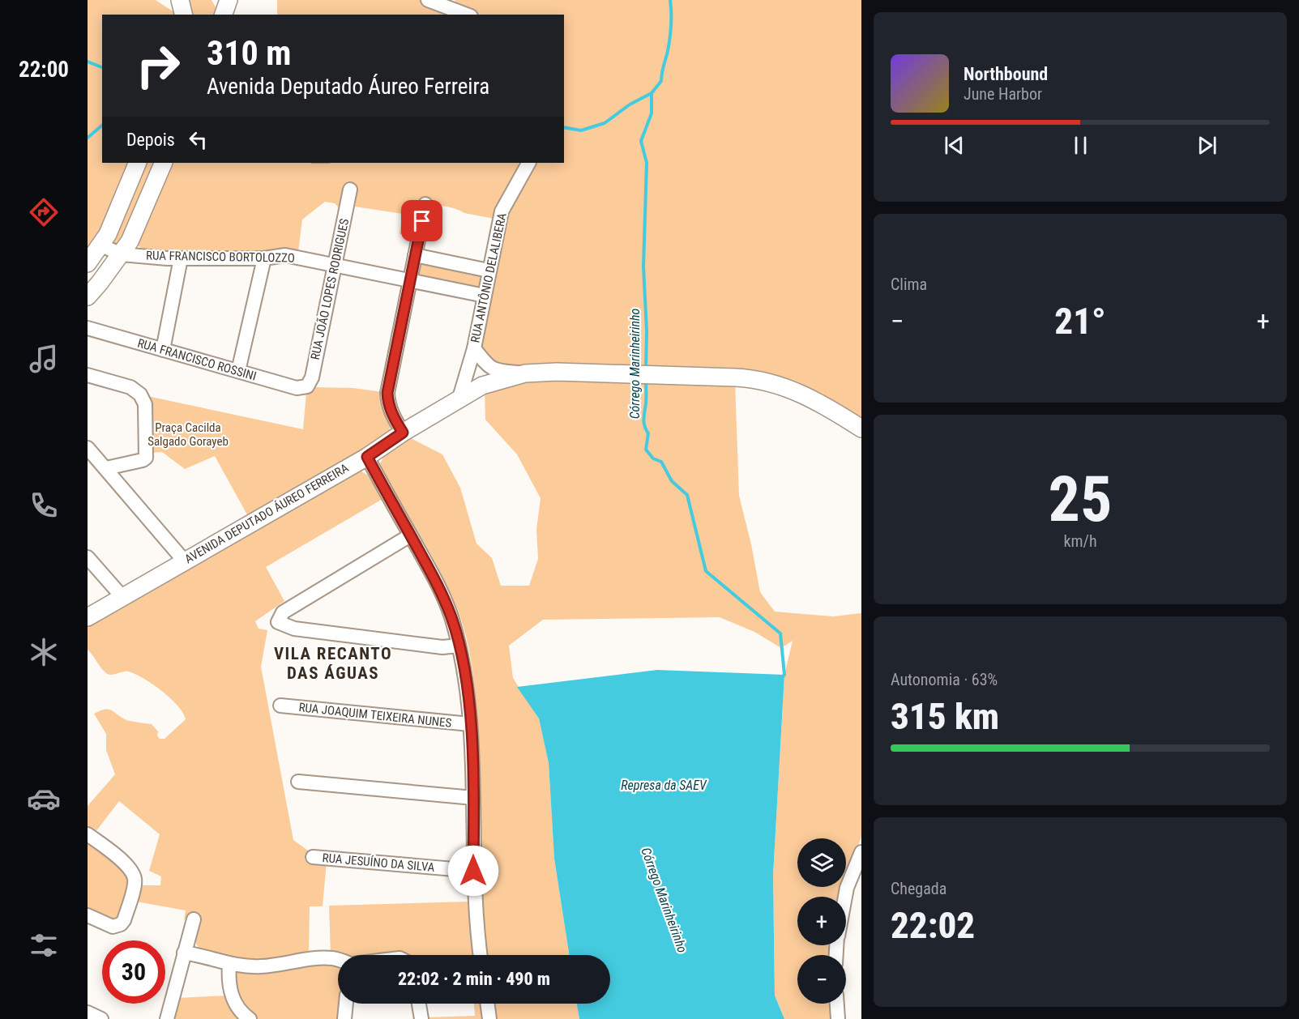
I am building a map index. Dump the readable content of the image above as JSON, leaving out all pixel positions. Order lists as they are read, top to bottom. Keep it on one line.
{"streets":{"main road":["AVENIDA DEPUTADO ÁUREO FERREIRA"],"street":["RUA FRANCISCO BORTOLOZZO","RUA ANTÔNIO DELALIBERA","RUA JOÃO LOPES RODRIGUES","RUA FRANCISCO ROSSINI","RUA JOAQUIM TEIXEIRA NUNES","RUA JESUÍNO DA SILVA"]},"crossings":[["RUA FRANCISCO BORTOLOZZO","RUA ANTÔNIO DELALIBERA"],["RUA FRANCISCO BORTOLOZZO","RUA JOÃO LOPES RODRIGUES"],["RUA ANTÔNIO DELALIBERA","AVENIDA DEPUTADO ÁUREO FERREIRA"],["RUA JOÃO LOPES RODRIGUES","RUA FRANCISCO ROSSINI"]],"districts":["VILA RECANTO DAS ÁGUAS"],"water":["Córrego Marinheirinho","Represa da SAEV"],"parks":["Praça Cacilda Salgado Gorayeb"],"page":{"tabs":"22:00","turn":["310 m","Avenida Deputado Áureo Ferreira"],"song":["Northbound","June Harbor"],"then":"Depois","tile":["Clima",["25","km/h"],["Autonomia · 63%","315 km"],["Chegada","22:02"]],"heat":["−","21°","+"],"map_buttons":["+","−"],"limit":"30","trip":"22:02 · 2 min · 490 m"}}
